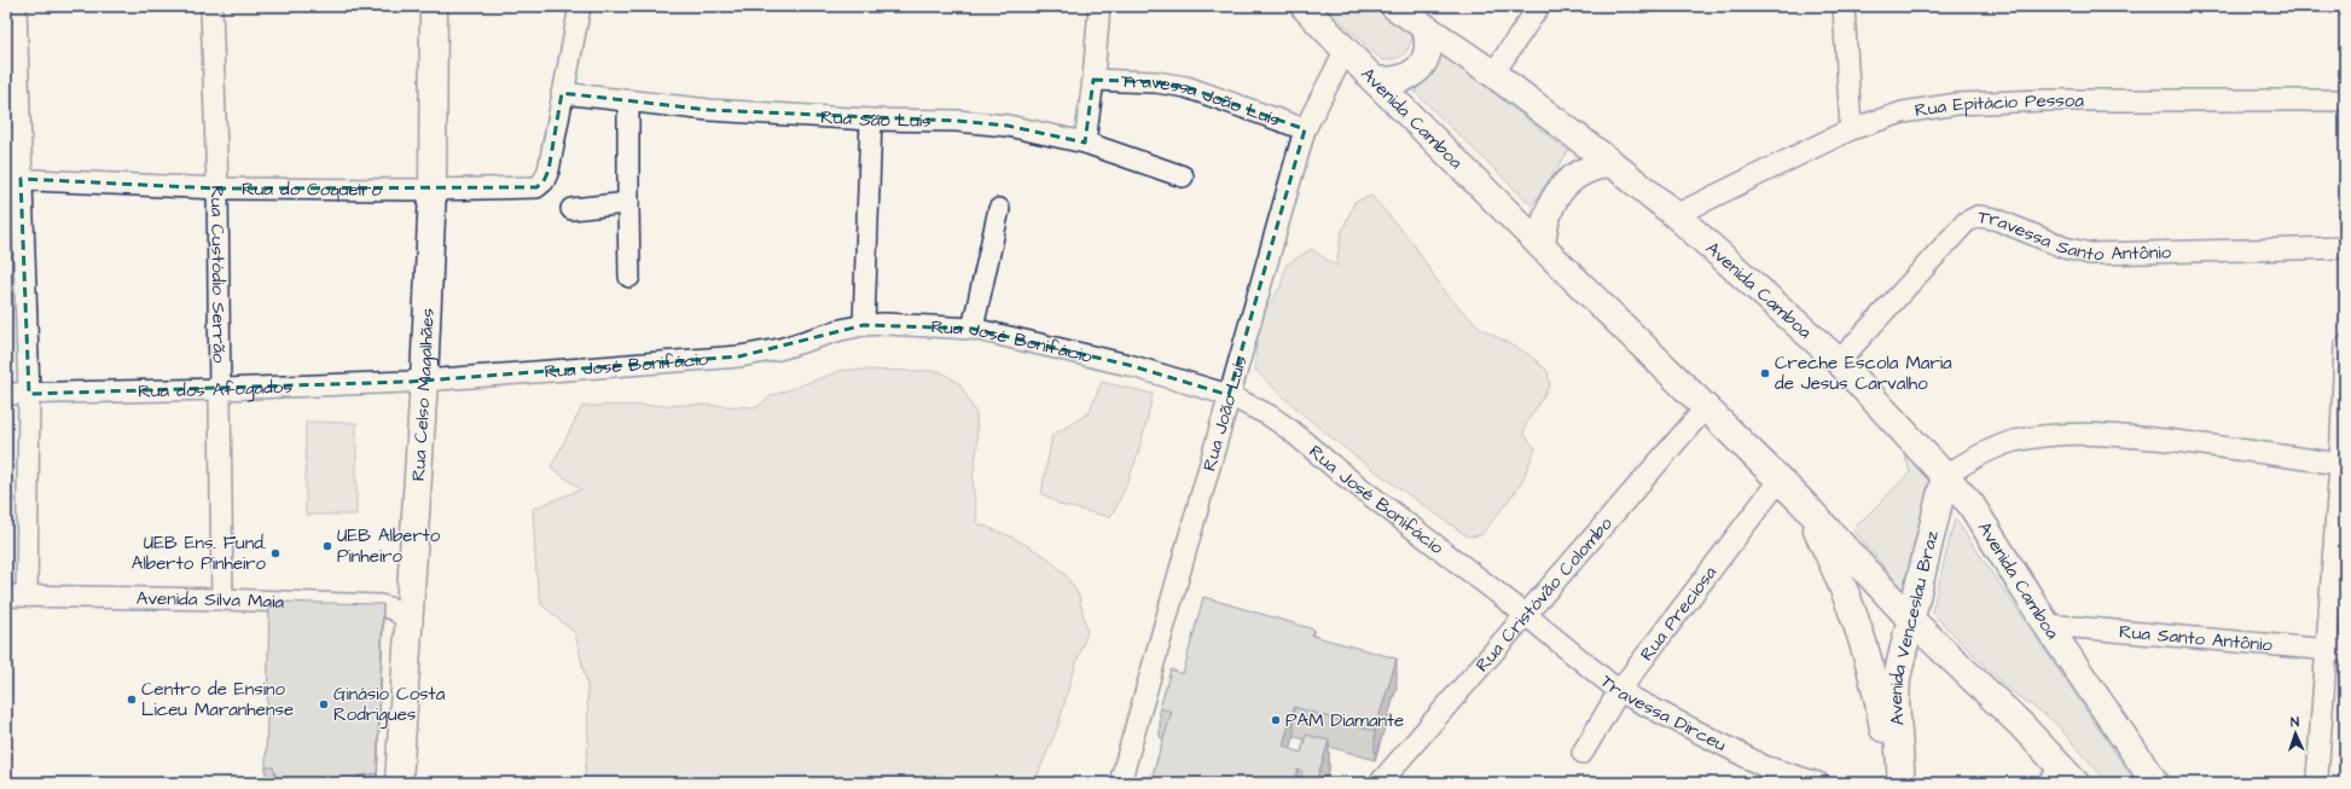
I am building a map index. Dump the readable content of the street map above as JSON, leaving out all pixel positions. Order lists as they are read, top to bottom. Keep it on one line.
{"streets":{"main road":["Avenida Camboa","Rua Celso Magalhães","Avenida Venceslau Braz"],"street":["Travessa João Luís","Rua Epitácio Pessoa","Rua São Luís","Rua do Coqueiro","Travessa Santo Antônio","Rua Custódio Serrão","Rua José Bonifácio","Rua dos Afogados","Rua João Luís","Rua Cristóvão Colombo","Avenida Silva Maia","Rua Preciosa","Rua Santo Antônio","Travessa Dirceu"]},"crossings":[["Travessa João Luís","Rua João Luís"],["Rua Epitácio Pessoa","Avenida Camboa"],["Rua São Luís","Rua do Coqueiro"],["Avenida Camboa","Travessa Santo Antônio"],["Avenida Camboa","Rua João Luís"],["Avenida Camboa","Rua Cristóvão Colombo"],["Avenida Camboa","Rua Preciosa"],["Avenida Camboa","Avenida Venceslau Braz"],["Avenida Camboa","Rua Santo Antônio"],["Rua do Coqueiro","Rua Custódio Serrão"],["Rua do Coqueiro","Rua Celso Magalhães"],["Rua Custódio Serrão","Rua dos Afogados"],["Rua Custódio Serrão","Avenida Silva Maia"],["Rua José Bonifácio","Rua dos Afogados"],["Rua José Bonifácio","Rua Celso Magalhães"],["Rua José Bonifácio","Rua João Luís"],["Rua José Bonifácio","Rua Cristóvão Colombo"],["Rua José Bonifácio","Travessa Dirceu"],["Rua dos Afogados","Rua Celso Magalhães"],["Rua Celso Magalhães","Avenida Silva Maia"],["Rua Cristóvão Colombo","Travessa Dirceu"],["Rua Preciosa","Travessa Dirceu"]],"places":["Creche Escola Maria de Jesus Carvalho","UEB Alberto Pinheiro","UEB Ens. Fund. Alberto Pinheiro","Centro de Ensino Liceu Maranhense","Ginásio Costa Rodrigues","PAM Diamante"],"north":"top"}
